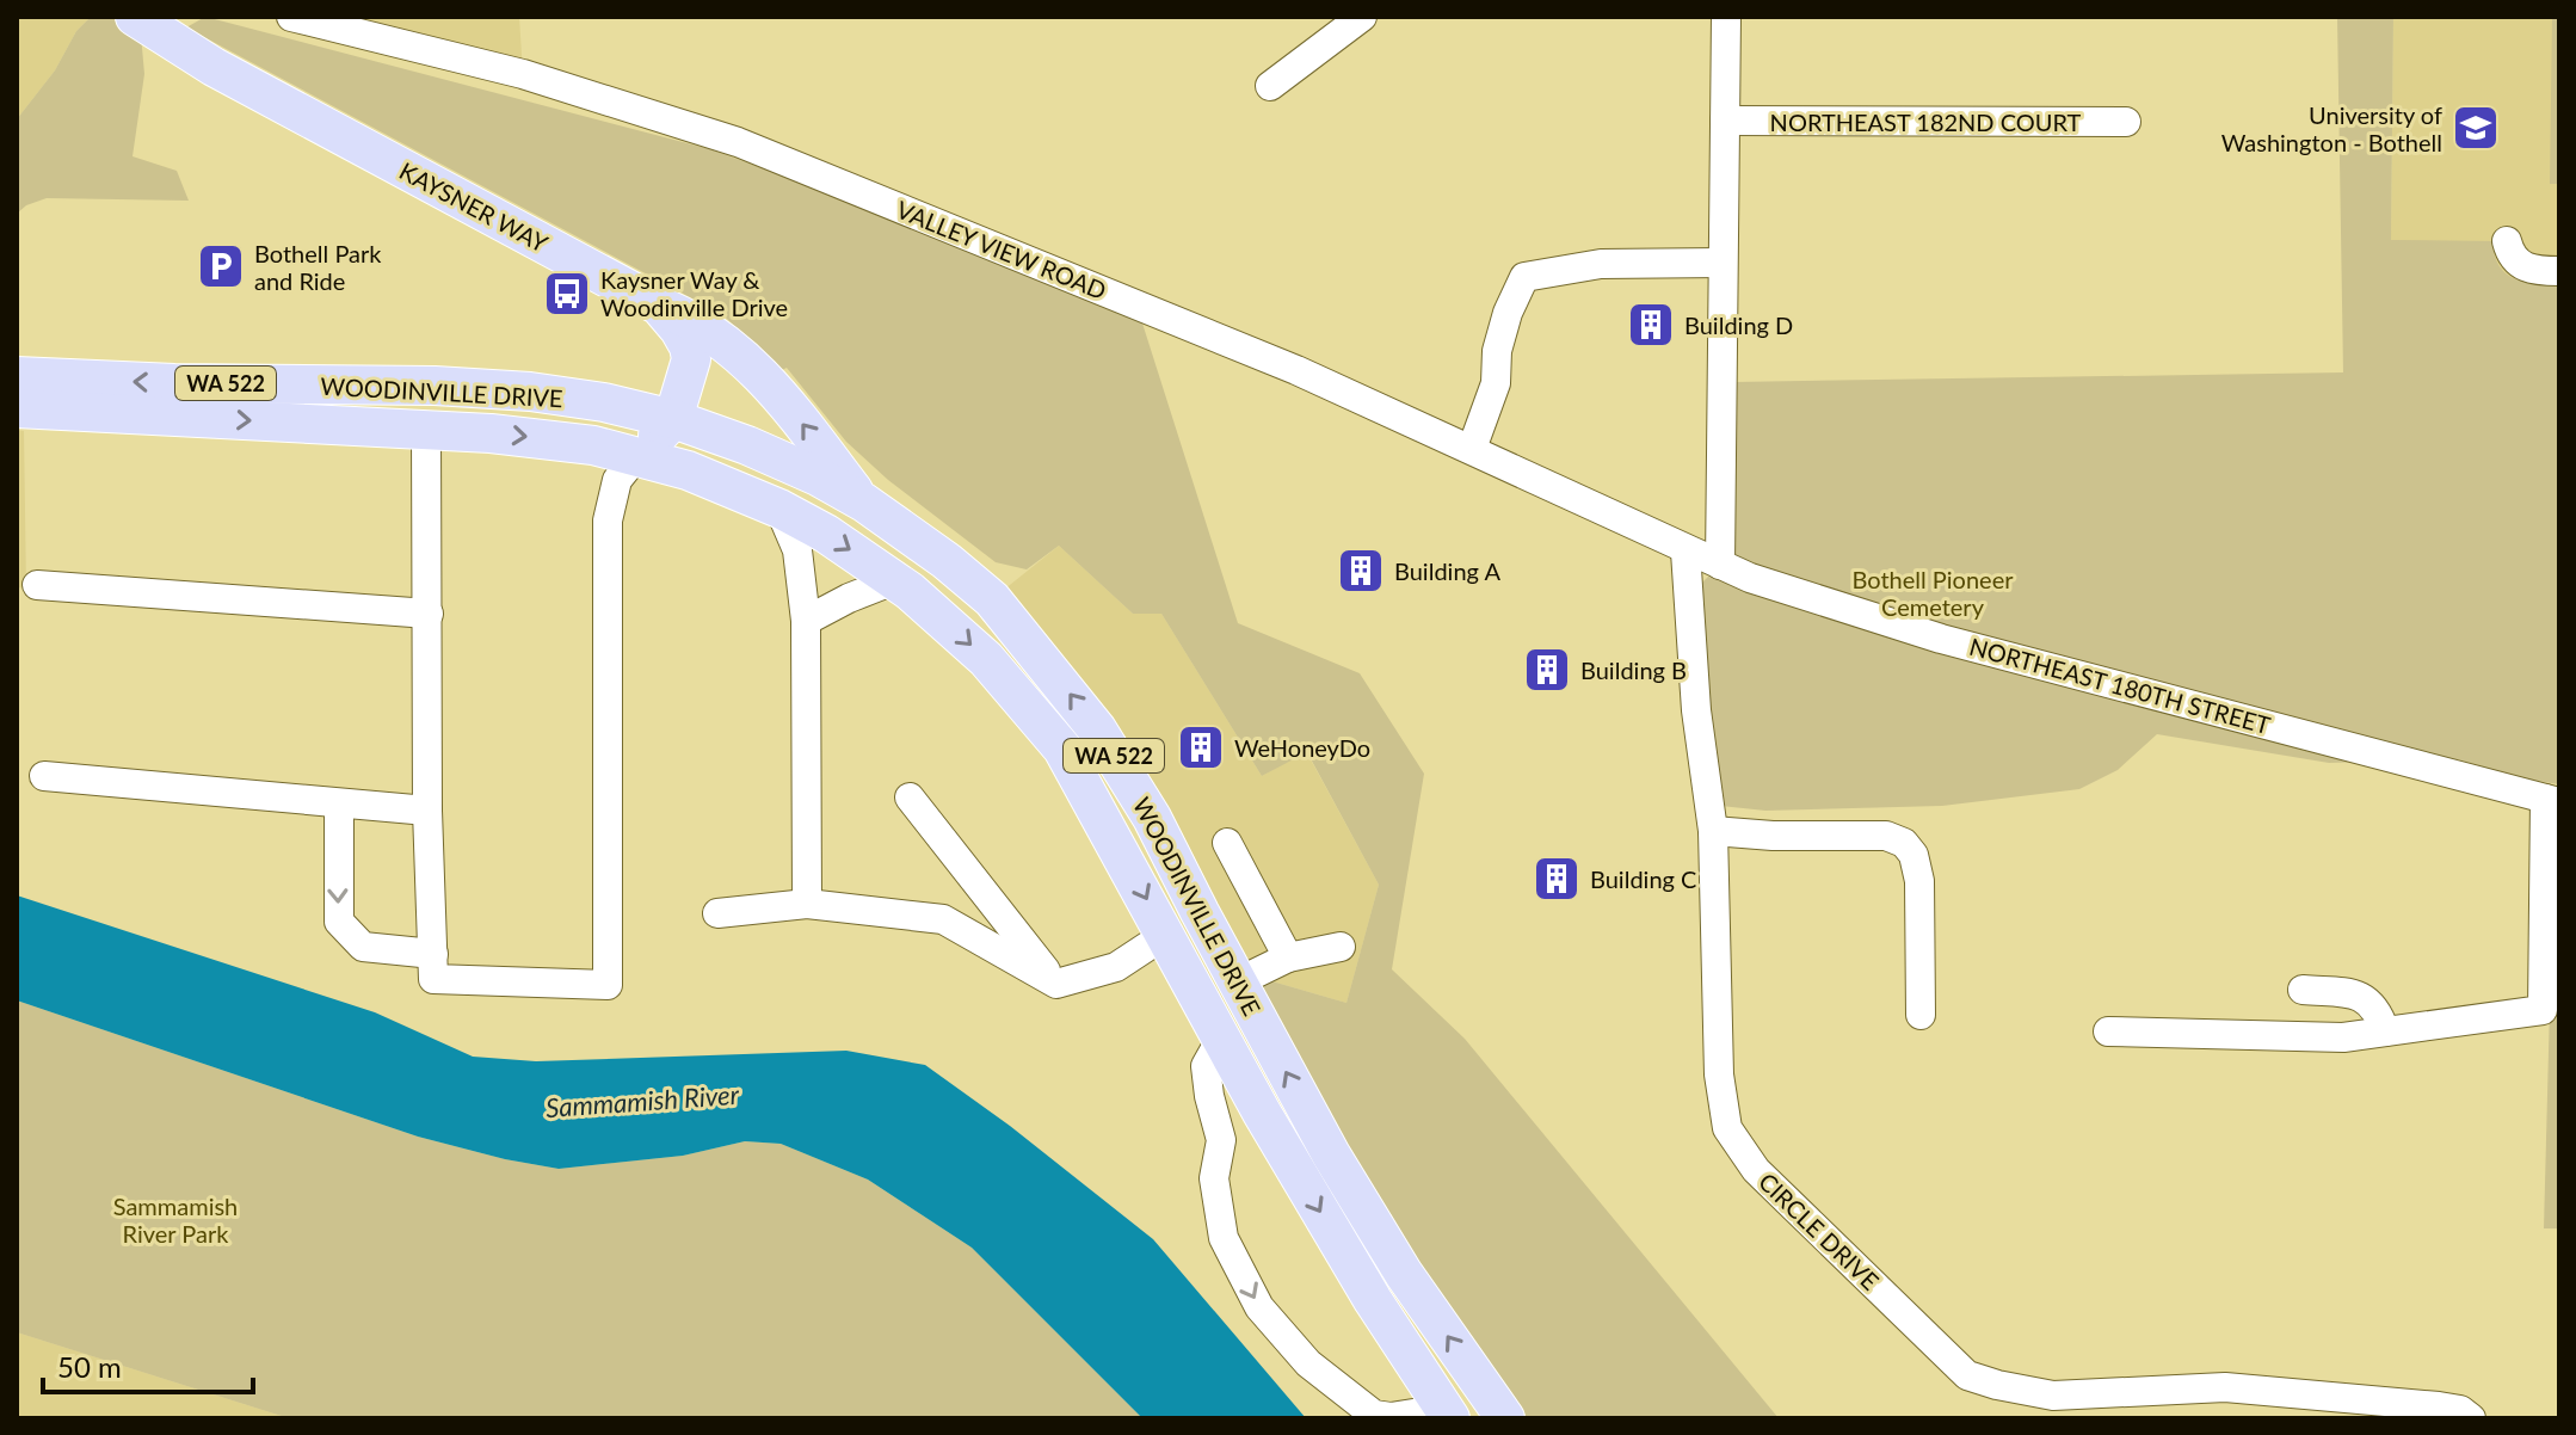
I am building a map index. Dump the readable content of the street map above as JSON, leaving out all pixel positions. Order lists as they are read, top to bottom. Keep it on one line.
{"streets":{"main road":["KAYSNER WAY","WA 522","WOODINVILLE DRIVE"],"street":["NORTHEAST 182ND COURT","VALLEY VIEW ROAD","NORTHEAST 180TH STREET","CIRCLE DRIVE"]},"crossings":[["KAYSNER WAY","WOODINVILLE DRIVE"],["VALLEY VIEW ROAD","NORTHEAST 180TH STREET"],["VALLEY VIEW ROAD","CIRCLE DRIVE"],["NORTHEAST 180TH STREET","CIRCLE DRIVE"]],"water":["Sammamish River"],"parks":["Bothell Pioneer Cemetery","Sammamish River Park"],"places":{"school or university":["University of Washington - Bothell"],"parking":["Bothell Park and Ride"],"bus stop":["Kaysner Way & Woodinville Drive"],"building":["Building D","Building A","Building B","WeHoneyDo","Building C"]},"scale_bar":"50 m"}
